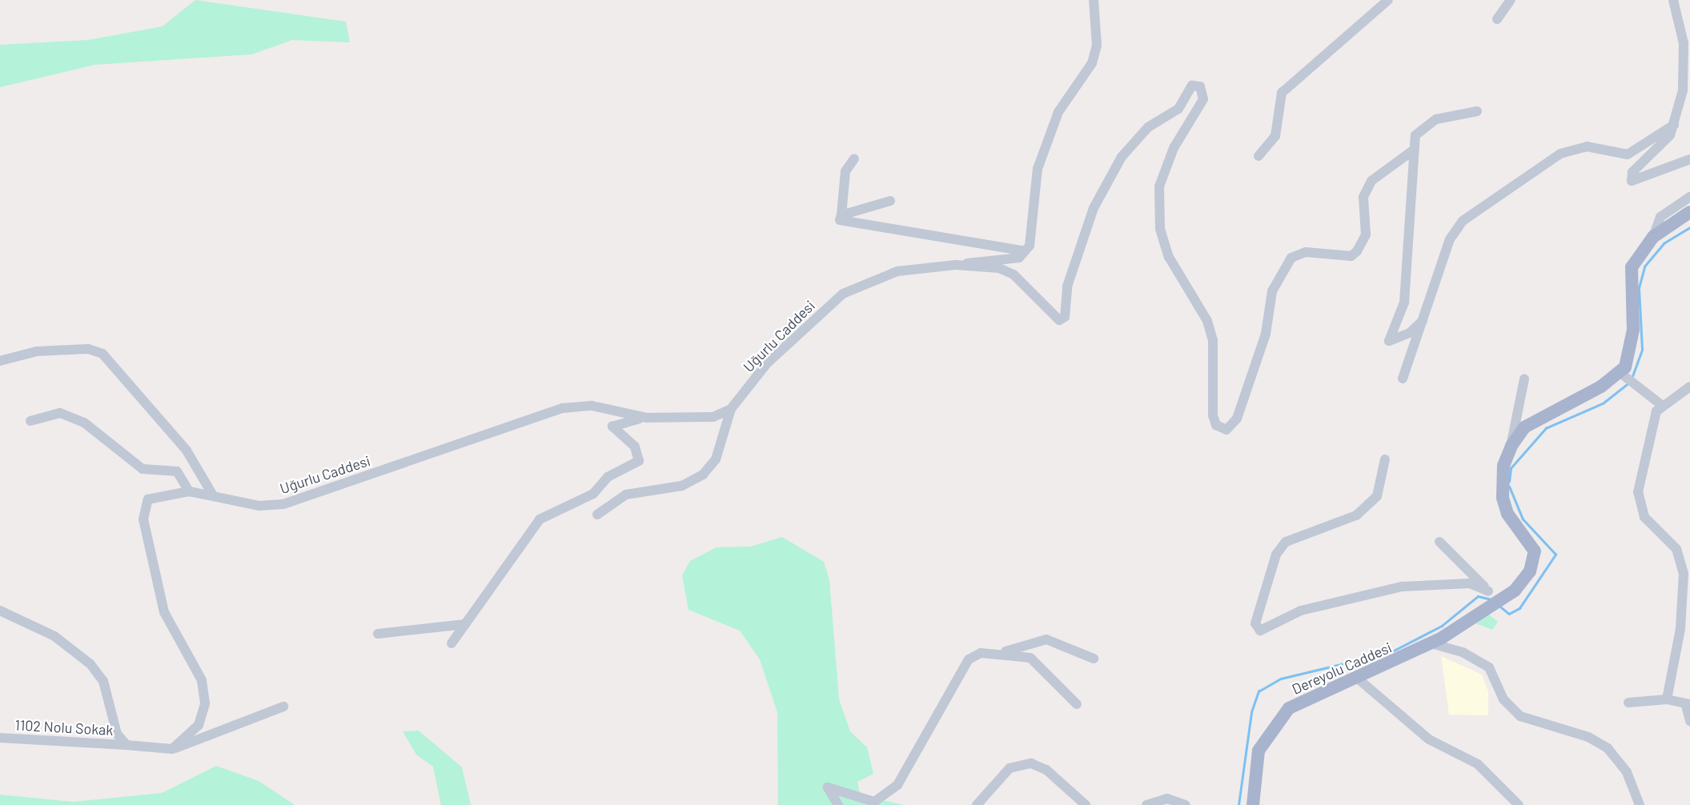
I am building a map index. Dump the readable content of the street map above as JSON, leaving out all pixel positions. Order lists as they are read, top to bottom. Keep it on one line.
{"streets":{"main road":["Dereyolu Caddesi"],"street":["Uğurlu Caddesi","1102 Nolu Sokak"]}}
